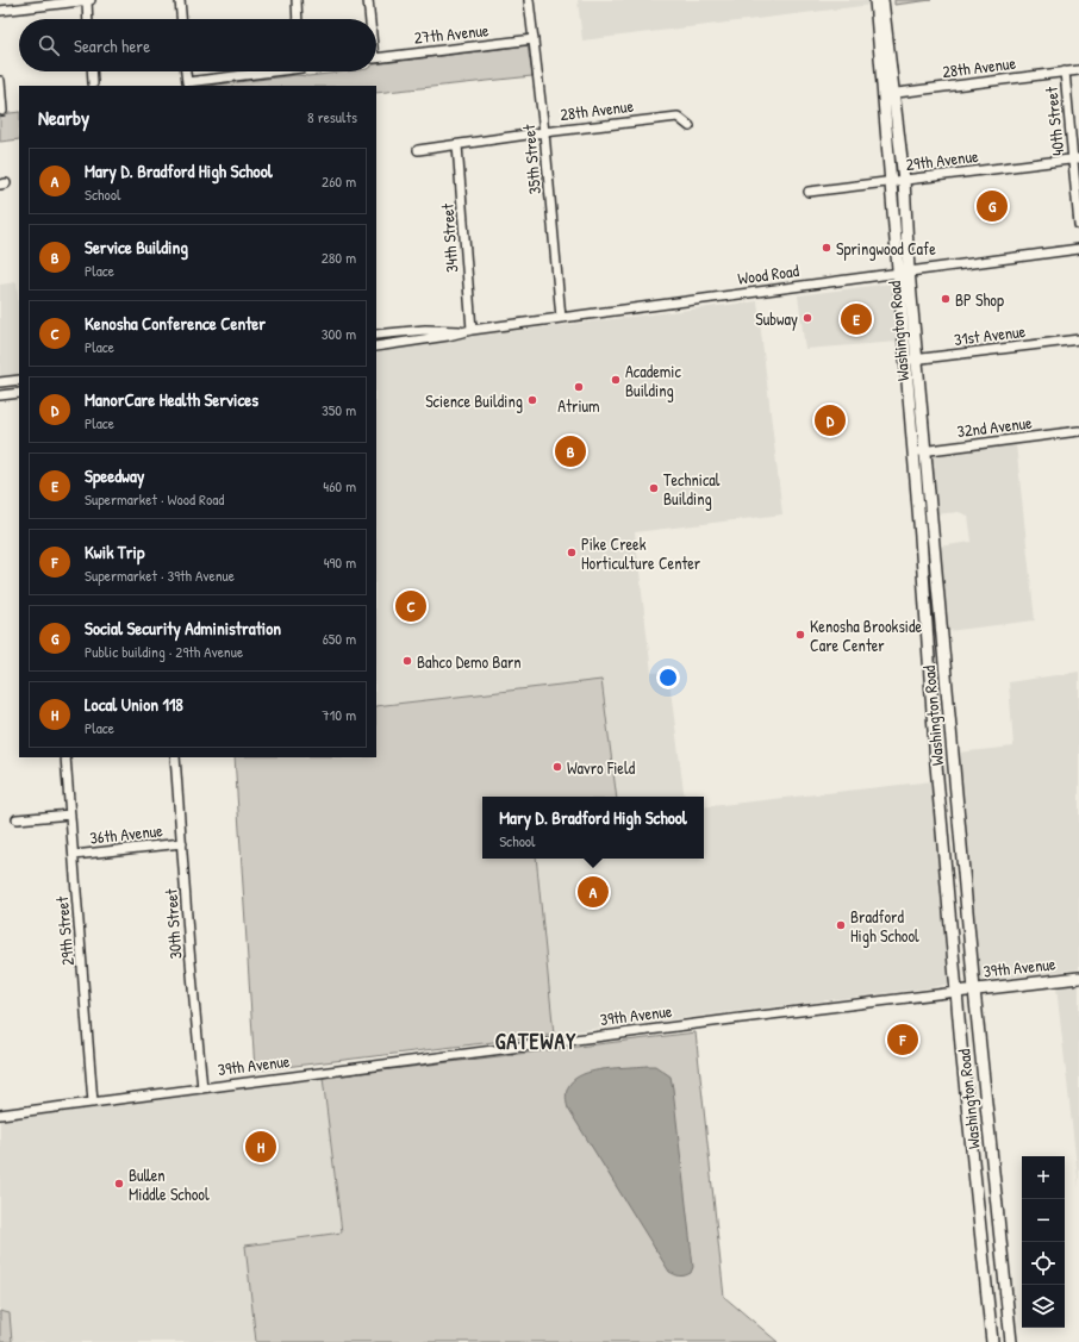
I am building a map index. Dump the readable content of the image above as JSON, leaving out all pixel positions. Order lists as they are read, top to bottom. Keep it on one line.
{"streets":{"main road":["Washington Road","39th Avenue"],"street":["27th Avenue","28th Avenue","40th Street","35th Street","29th Avenue","34th Street","Wood Road","31st Avenue","32nd Avenue","36th Avenue","30th Street","29th Street"]},"crossings":[["27th Avenue","35th Street"],["28th Avenue","40th Street"],["28th Avenue","35th Street"],["28th Avenue","34th Street"],["28th Avenue","Washington Road"],["40th Street","29th Avenue"],["35th Street","Wood Road"],["29th Avenue","Washington Road"],["34th Street","Wood Road"],["Wood Road","Washington Road"],["Washington Road","31st Avenue"],["Washington Road","32nd Avenue"],["Washington Road","39th Avenue"],["36th Avenue","30th Street"],["36th Avenue","29th Street"],["30th Street","39th Avenue"],["29th Street","39th Avenue"]],"districts":["GATEWAY"],"places":["Springwood Cafe","BP Shop","Subway","Academic Building","Atrium","Science Building","Technical Building","Pike Creek Horticulture Center","Kenosha Brookside Care Center","Bahco Demo Barn","Wavro Field","Bradford High School","Bullen Middle School"],"page":{"search":"Search here","heading":["Nearby","8 results"],"list":[{"mark":"A","name":"Mary D. Bradford High School","note":"School","value":"260 m"},{"mark":"B","name":"Service Building","note":"Place","value":"280 m"},{"mark":"C","name":"Kenosha Conference Center","note":"Place","value":"300 m"},{"mark":"D","name":"ManorCare Health Services","note":"Place","value":"350 m"},{"mark":"E","name":"Speedway","note":"Supermarket · Wood Road","value":"460 m"},{"mark":"F","name":"Kwik Trip","note":"Supermarket · 39th Avenue","value":"490 m"},{"mark":"G","name":"Social Security Administration","note":"Public building · 29th Avenue","value":"650 m"},{"mark":"H","name":"Local Union 118","note":"Place","value":"710 m"}],"pins":["G","E","D","B","C","A","F","H"],"popup":["Mary D. Bradford High School","School"],"map_buttons":["+","−"]}}
